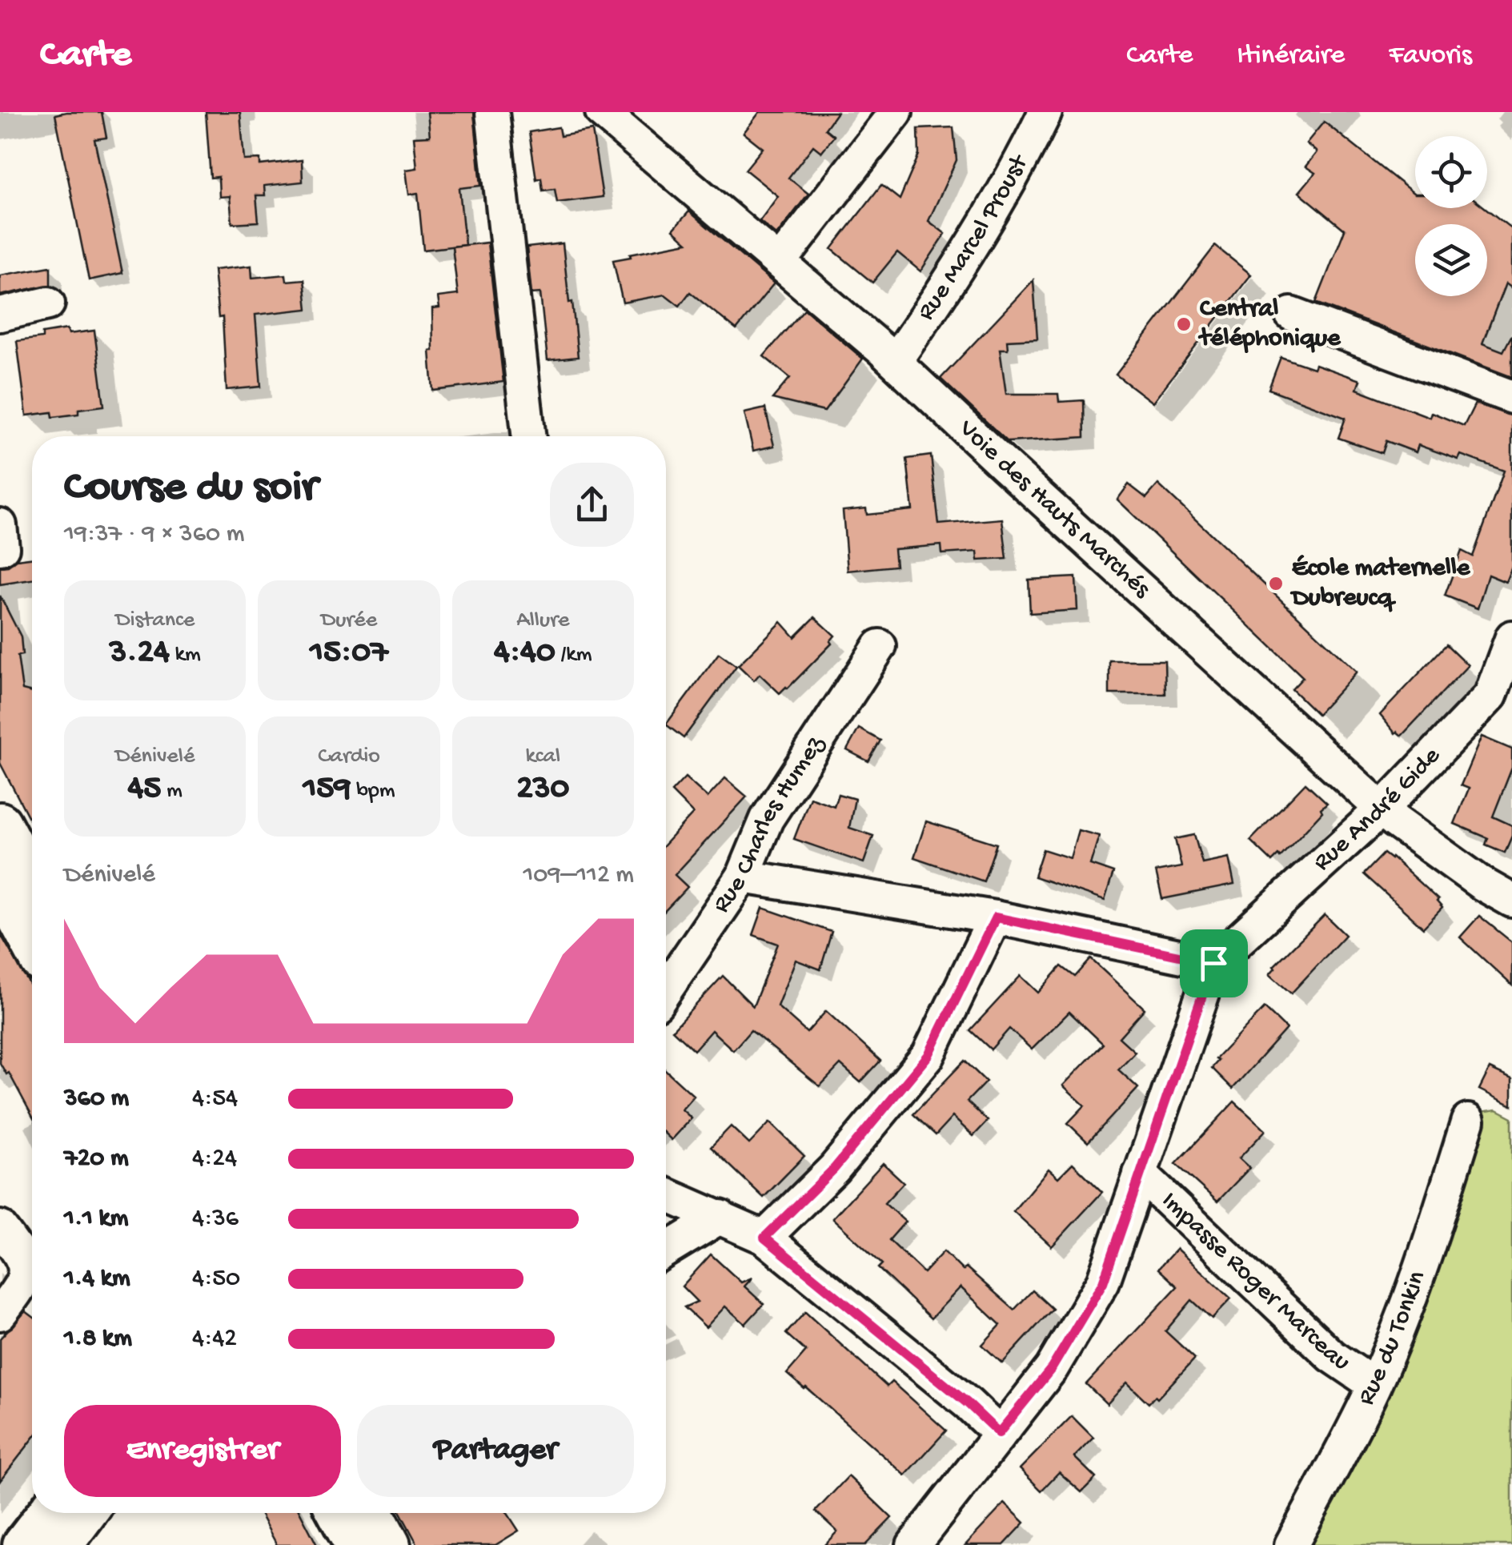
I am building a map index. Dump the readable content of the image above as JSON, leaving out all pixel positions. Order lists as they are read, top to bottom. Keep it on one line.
{"streets":{"street":["Rue Marcel Proust","Voie des Hauts Marchés","Rue André Gide","Rue Charles Humez","Impasse Roger Marceau","Rue du Tonkin"]},"crossings":[["Rue Marcel Proust","Voie des Hauts Marchés"],["Voie des Hauts Marchés","Rue André Gide"],["Impasse Roger Marceau","Rue du Tonkin"]],"places":["Central téléphonique","École maternelle Dubreucq"],"page":{"header":"Carte","nav":["Carte","Itinéraire","Favoris"],"heading":["Course du soir","19:37 · 9 × 360 m"],"stats":[["Distance","3.24 km"],["Durée","15:07"],["Allure","4:40 /km"],["Dénivelé","45 m"],["Cardio","159 bpm"],["kcal","230"]],"chart":["Dénivelé","109–112 m"],"list":[{"name":"360 m","note":"4:54"},{"name":"720 m","note":"4:24"},{"name":"1.1 km","note":"4:36"},{"name":"1.4 km","note":"4:50"},{"name":"1.8 km","note":"4:42"}],"buttons":["Enregistrer","Partager"]}}
